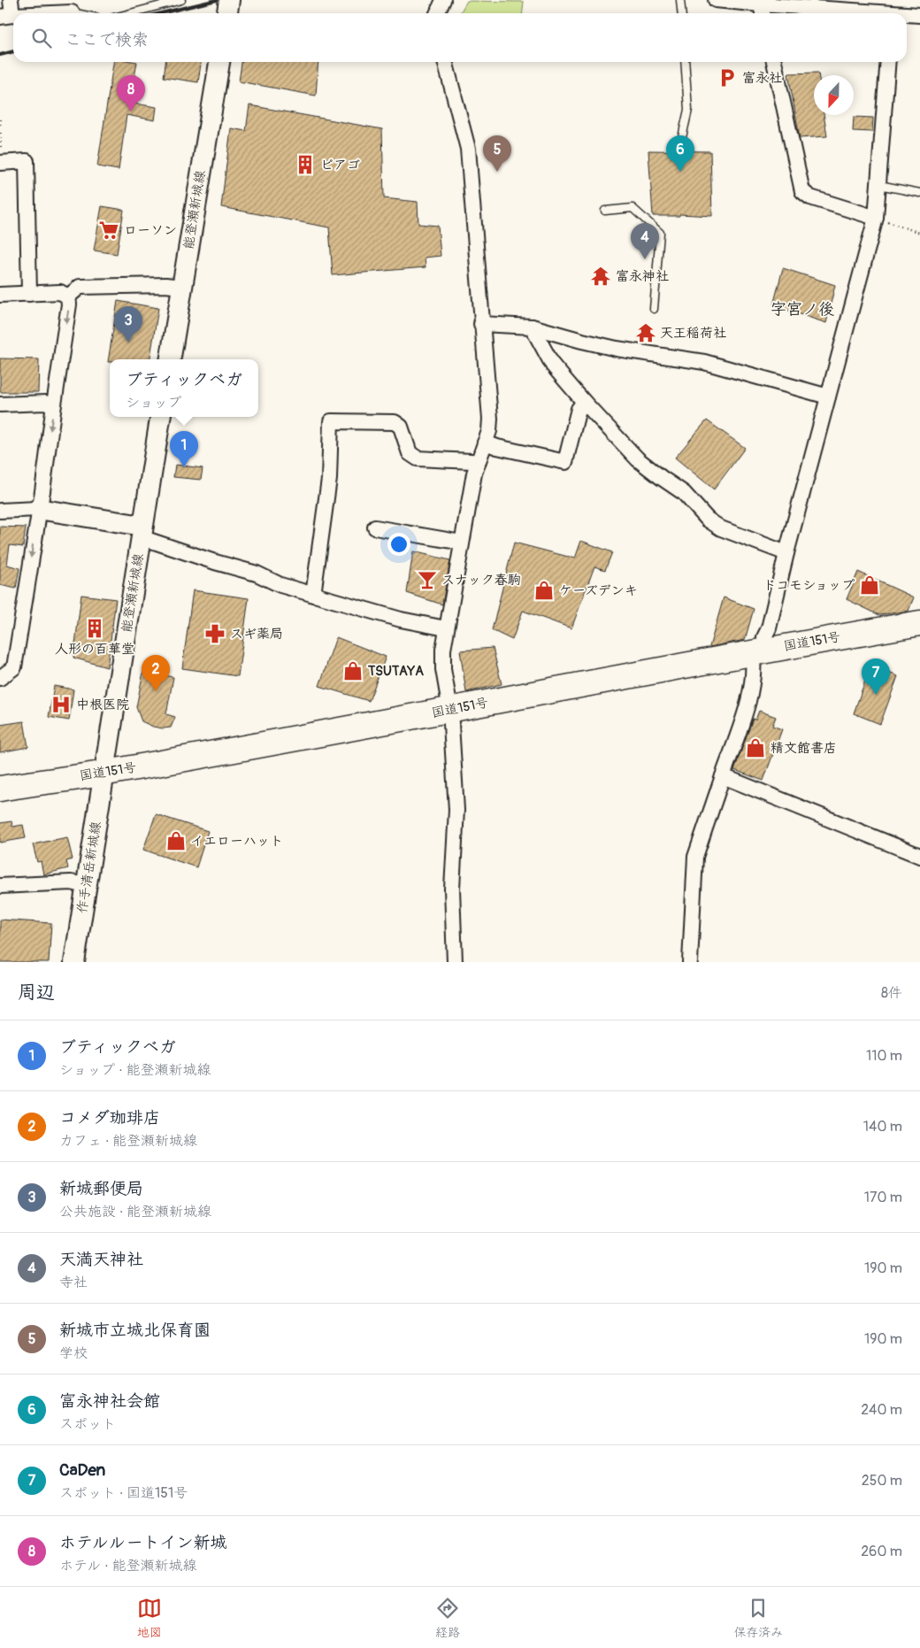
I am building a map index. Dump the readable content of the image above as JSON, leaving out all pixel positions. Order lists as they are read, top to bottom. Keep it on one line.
{"streets":{"highway":["国道151号"],"main road":["能登瀬新城線","作手清岳新城線"]},"crossings":[["能登瀬新城線","国道151号"],["能登瀬新城線","作手清岳新城線"],["国道151号","作手清岳新城線"]],"districts":["字宮ノ後"],"places":{"parking":["富永社"],"building":["ピアゴ","人形の百華堂"],"supermarket":["ローソン"],"temple":["富永神社","天王稲荷社"],"bar":["スナック春駒"],"shop":["ドコモショップ","ケーズデンキ","TSUTAYA","精文館書店","イエローハット"],"pharmacy":["スギ薬局"],"hospital":["中根医院"]},"north":"bottom","page":{"search":"ここで検索","pins":["8","5","6","4","3","1","2","7"],"popup":["ブティックベガ","ショップ"],"heading":["周辺","8件"],"list":[{"mark":"1","name":"ブティックベガ","note":"ショップ · 能登瀬新城線","value":"110 m"},{"mark":"2","name":"コメダ珈琲店","note":"カフェ · 能登瀬新城線","value":"140 m"},{"mark":"3","name":"新城郵便局","note":"公共施設 · 能登瀬新城線","value":"170 m"},{"mark":"4","name":"天満天神社","note":"寺社","value":"190 m"},{"mark":"5","name":"新城市立城北保育園","note":"学校","value":"190 m"},{"mark":"6","name":"富永神社会館","note":"スポット","value":"240 m"},{"mark":"7","name":"CaDen","note":"スポット · 国道151号","value":"250 m"},{"mark":"8","name":"ホテルルートイン新城","note":"ホテル · 能登瀬新城線","value":"260 m"}],"nav":["地図","経路","保存済み"]}}
